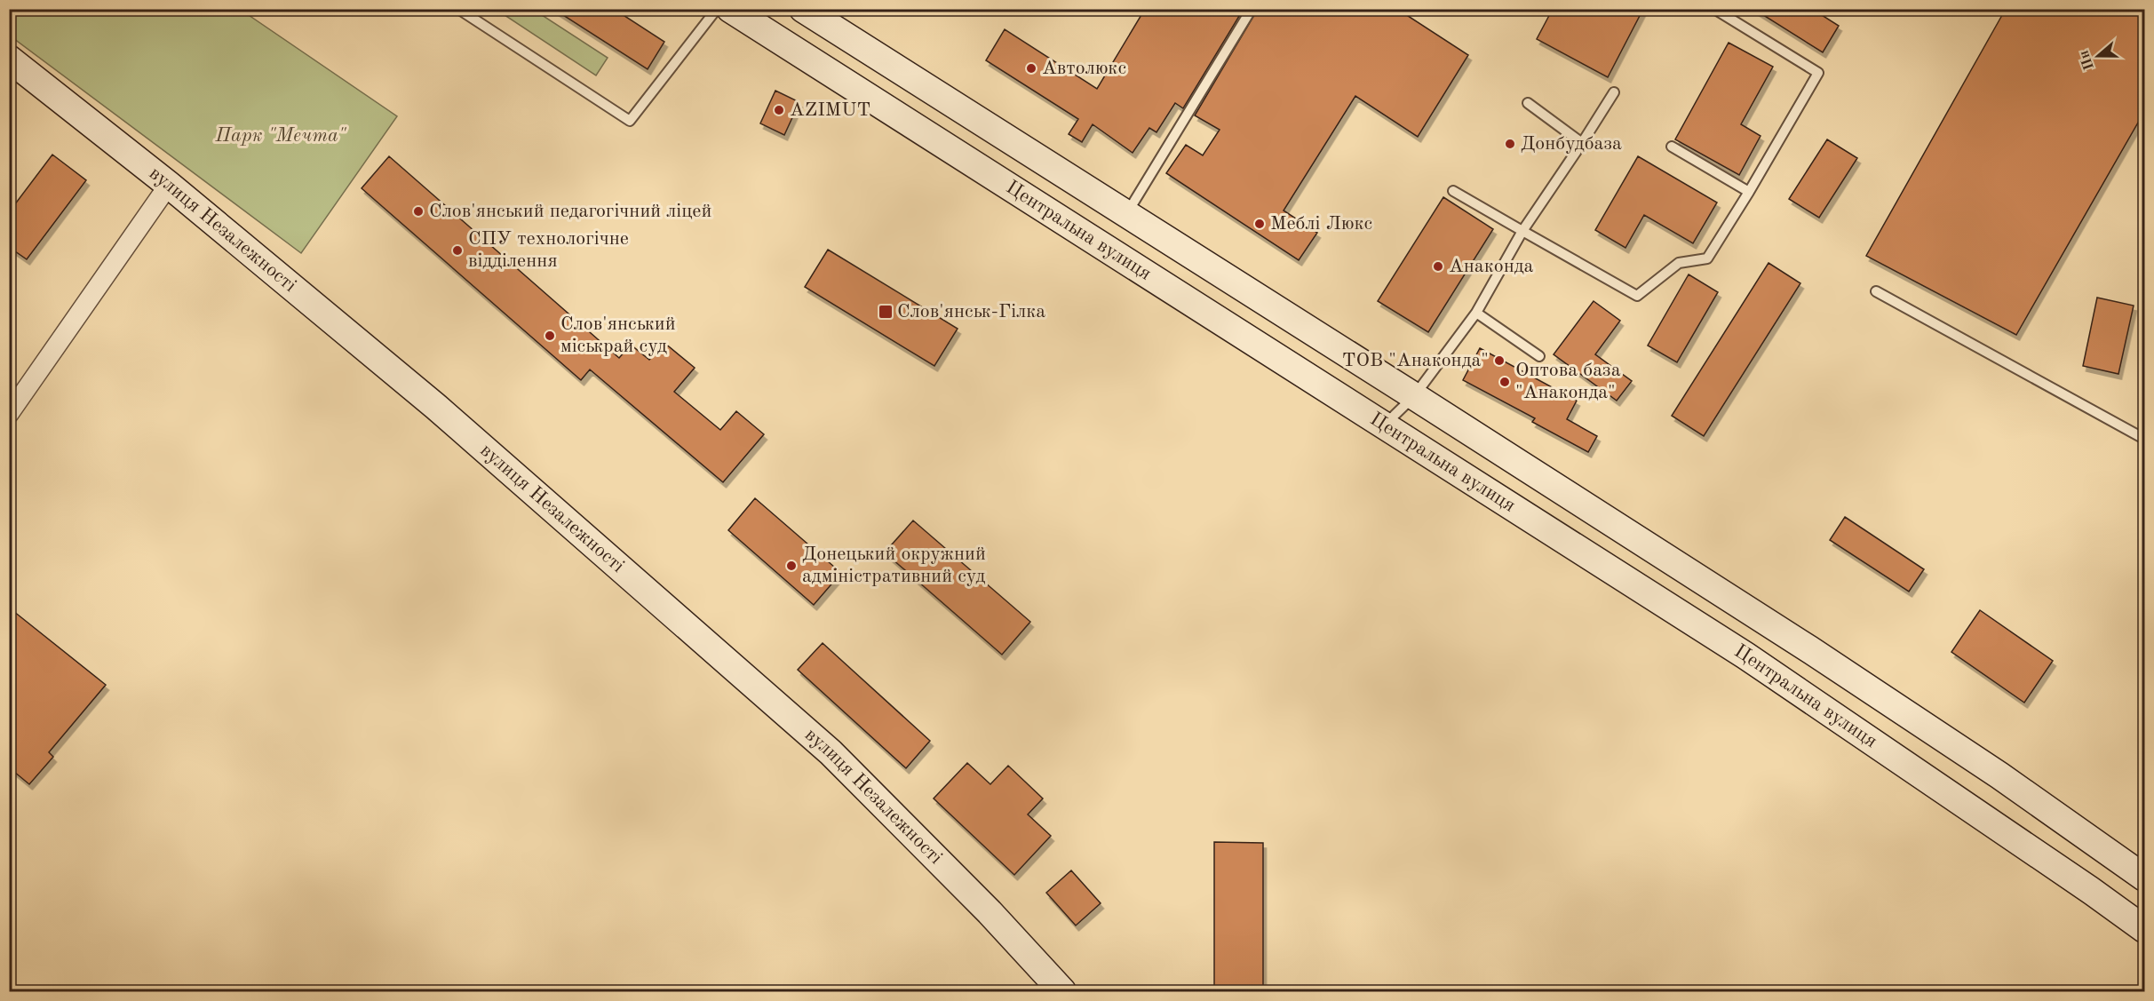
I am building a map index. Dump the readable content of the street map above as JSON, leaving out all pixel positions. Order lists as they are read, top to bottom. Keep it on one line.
{"streets":{"street":["вулиця Незалежності","Центральна вулиця"]},"parks":["Парк \"Мечта\""],"places":{"other":["Автолюкс","AZIMUT","Донбудбаза","Слов'янський педагогічний ліцей","Меблі Люкс","СПУ технологічне відділення","Анаконда","Слов'янський міськрай суд","ТОВ \"Анаконда\"","Оптова база \"Анаконда\"","Донецький окружний адміністративний суд"],"transit":["Слов'янськ-Гілка"]},"north":"left"}
